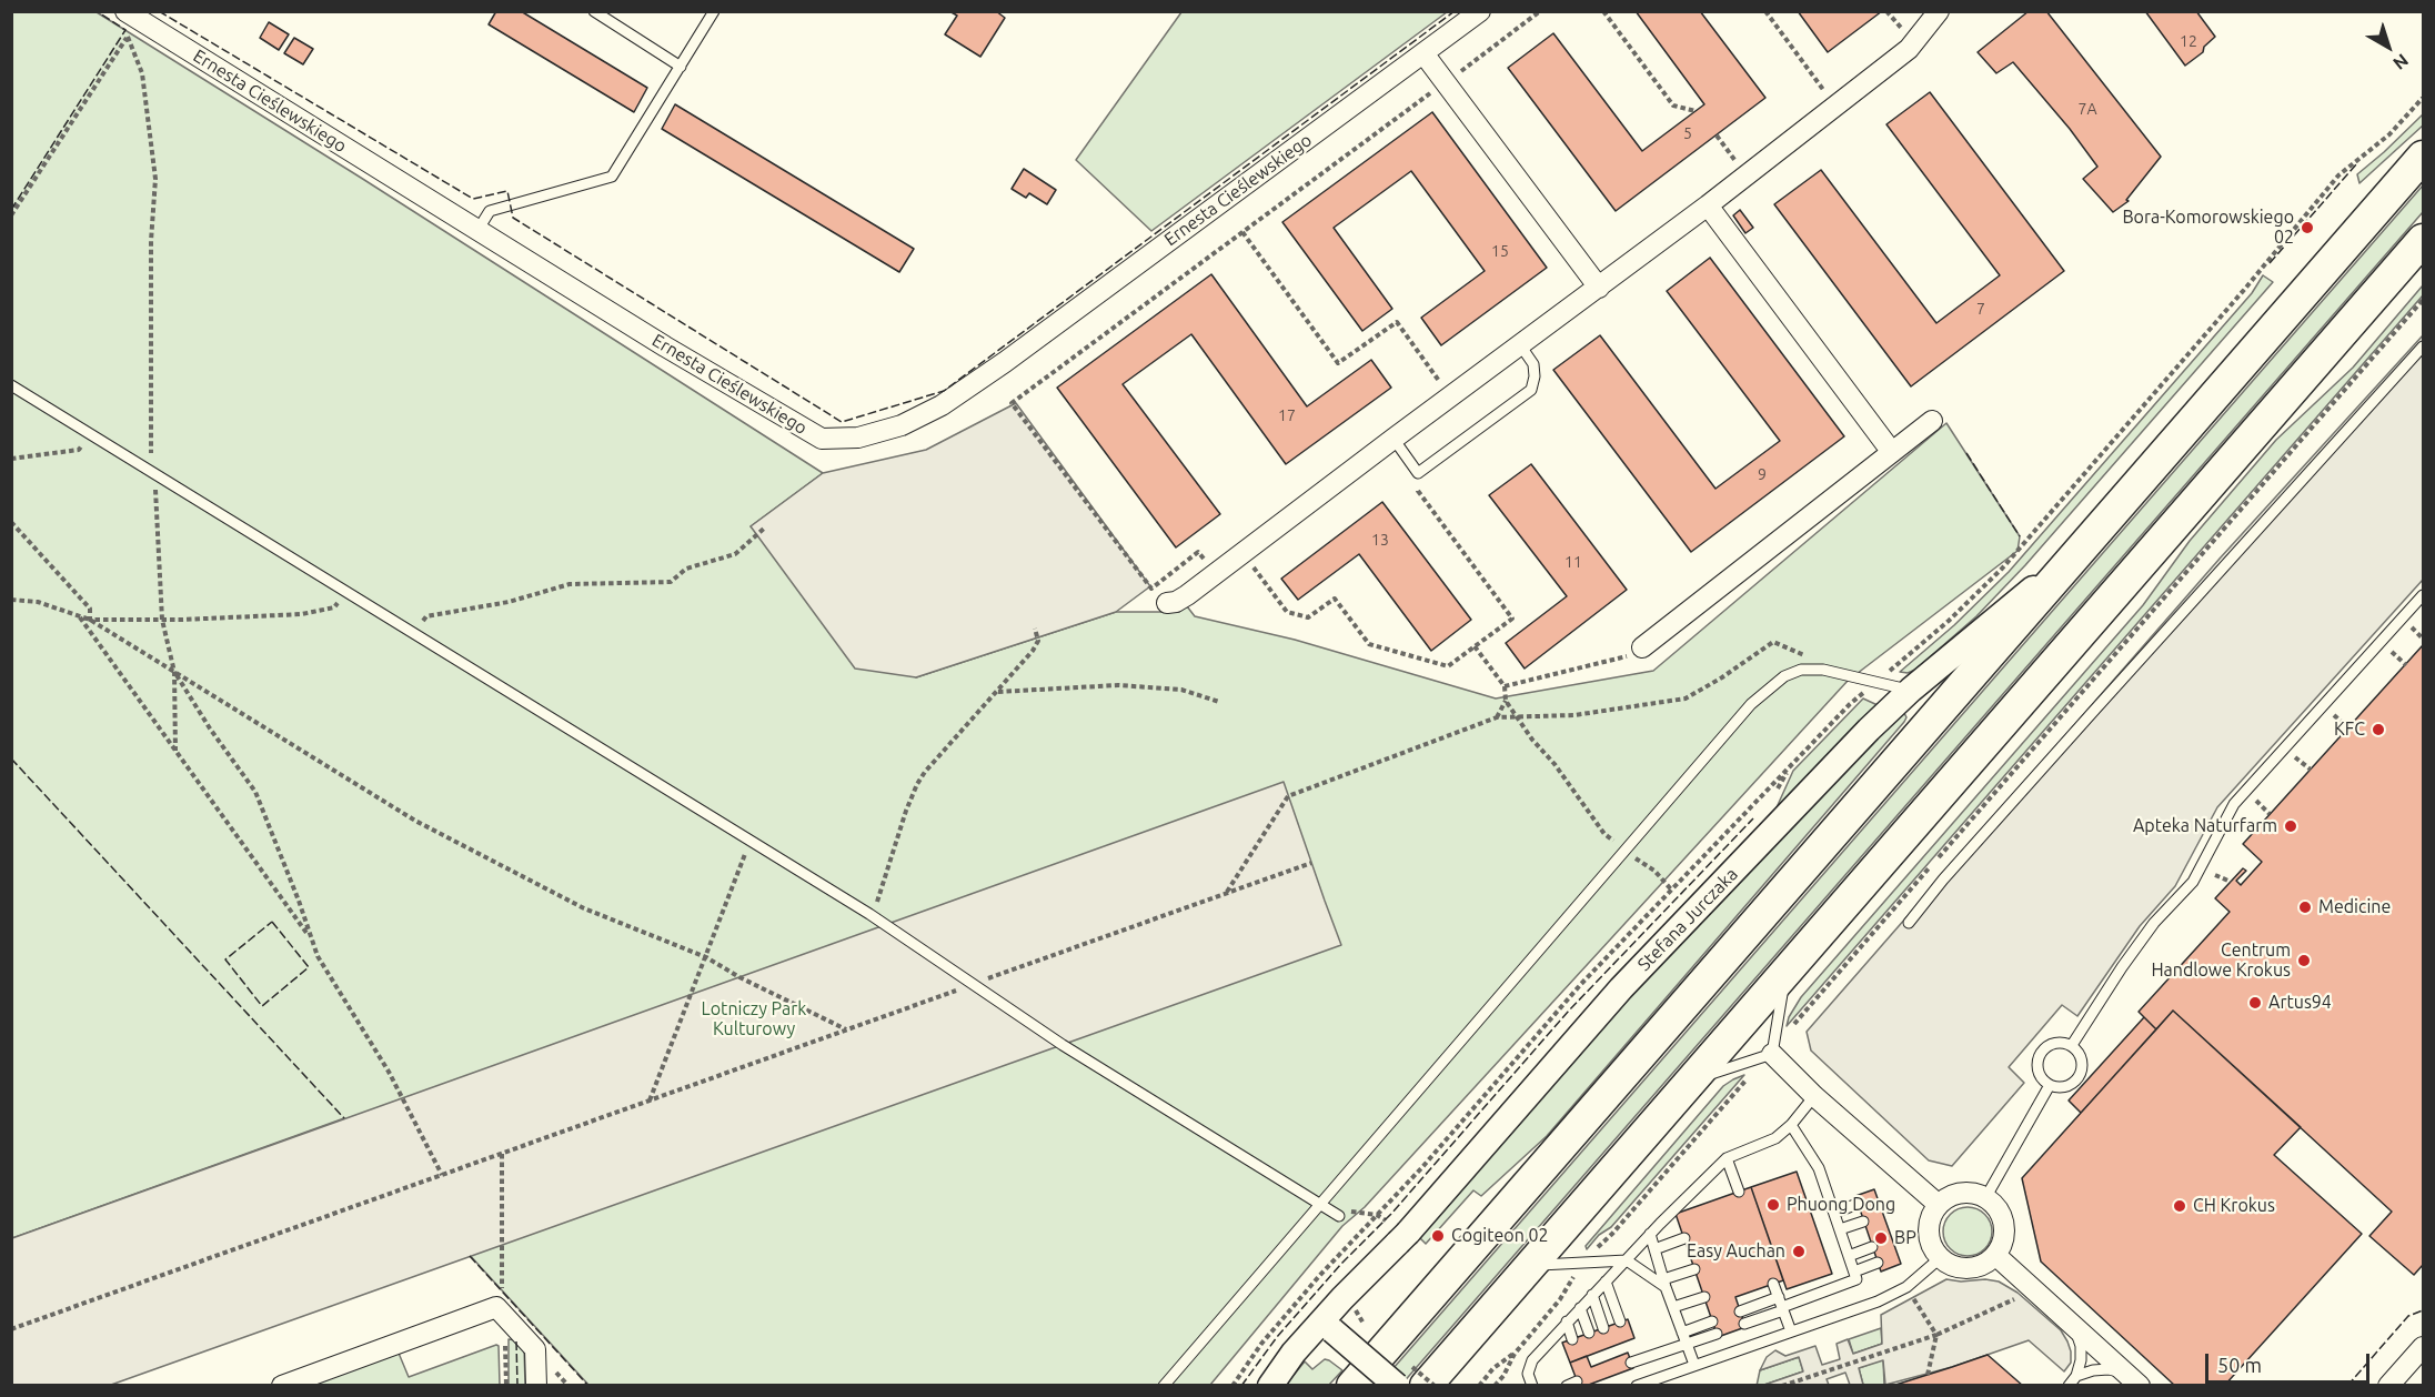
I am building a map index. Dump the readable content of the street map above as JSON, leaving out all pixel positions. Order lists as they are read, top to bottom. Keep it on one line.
{"streets":{"street":["Ernesta Cieślewskiego","Stefana Jurczaka"]},"parks":["Lotniczy Park Kulturowy"],"places":["Bora-Komorowskiego 02","KFC","Apteka Naturfarm","Medicine","Centrum Handlowe Krokus","Artus94","Phuong Dong","CH Krokus","Cogiteon 02","BP","Easy Auchan"],"house_numbers":["12","7A","5","15","7","17","9","13","11"],"scale_bar":"50 m","north":"bottom right"}
